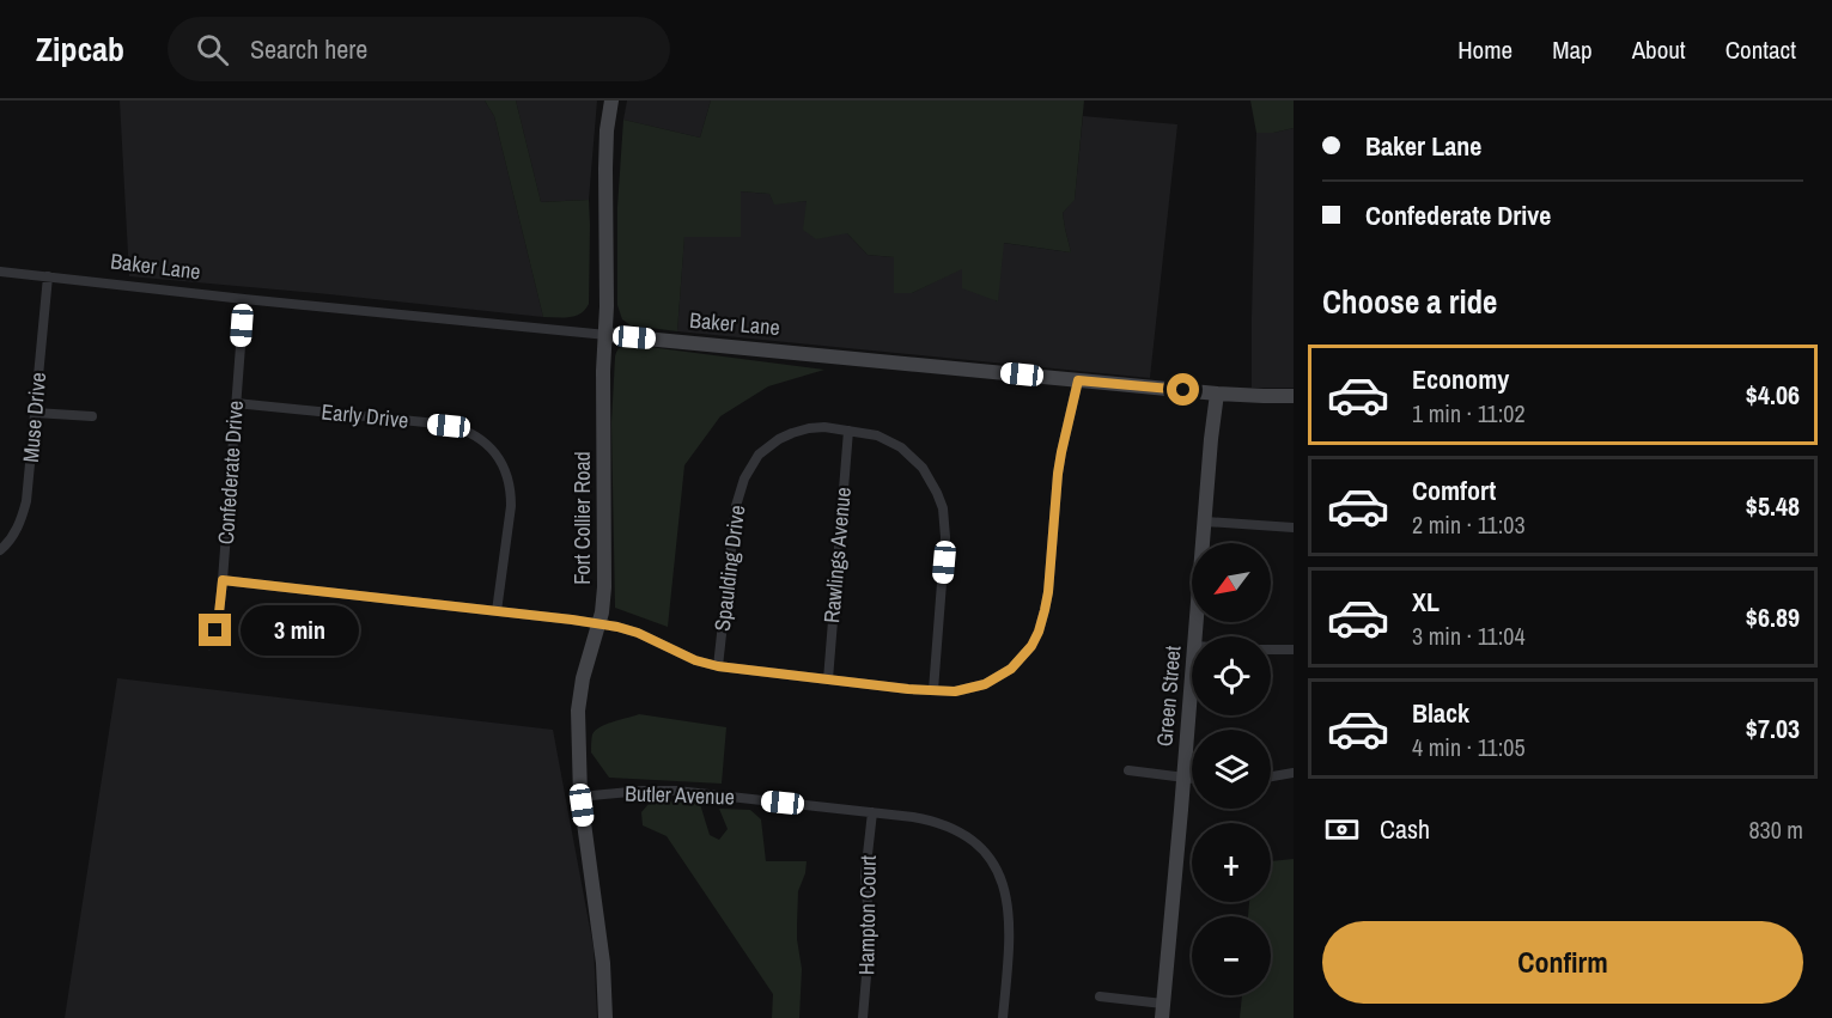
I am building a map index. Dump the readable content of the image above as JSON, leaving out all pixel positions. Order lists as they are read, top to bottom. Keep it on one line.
{"streets":{"street":["Baker Lane","Early Drive","Muse Drive","Confederate Drive","Fort Collier Road","Rawlings Avenue","Spaulding Drive","Green Street","Butler Avenue","Hampton Court"]},"crossings":[["Baker Lane","Muse Drive"],["Baker Lane","Confederate Drive"],["Baker Lane","Fort Collier Road"],["Baker Lane","Green Street"],["Early Drive","Confederate Drive"],["Fort Collier Road","Butler Avenue"],["Rawlings Avenue","Spaulding Drive"],["Butler Avenue","Hampton Court"]],"north":"bottom left","page":{"header":"Zipcab","search":"Search here","nav":["Home","Map","About","Contact"],"banner":["Baker Lane","Confederate Drive"],"heading":"Choose a ride","list":[{"name":"Economy","note":"1 min · 11:02","value":"$4.06"},{"name":"Comfort","note":"2 min · 11:03","value":"$5.48"},{"name":"XL","note":"3 min · 11:04","value":"$6.89"},{"name":"Black","note":"4 min · 11:05","value":"$7.03"}],"map_buttons":["+","−"],"bubble":"3 min","pay":["Cash","830 m"],"buttons":"Confirm"}}
